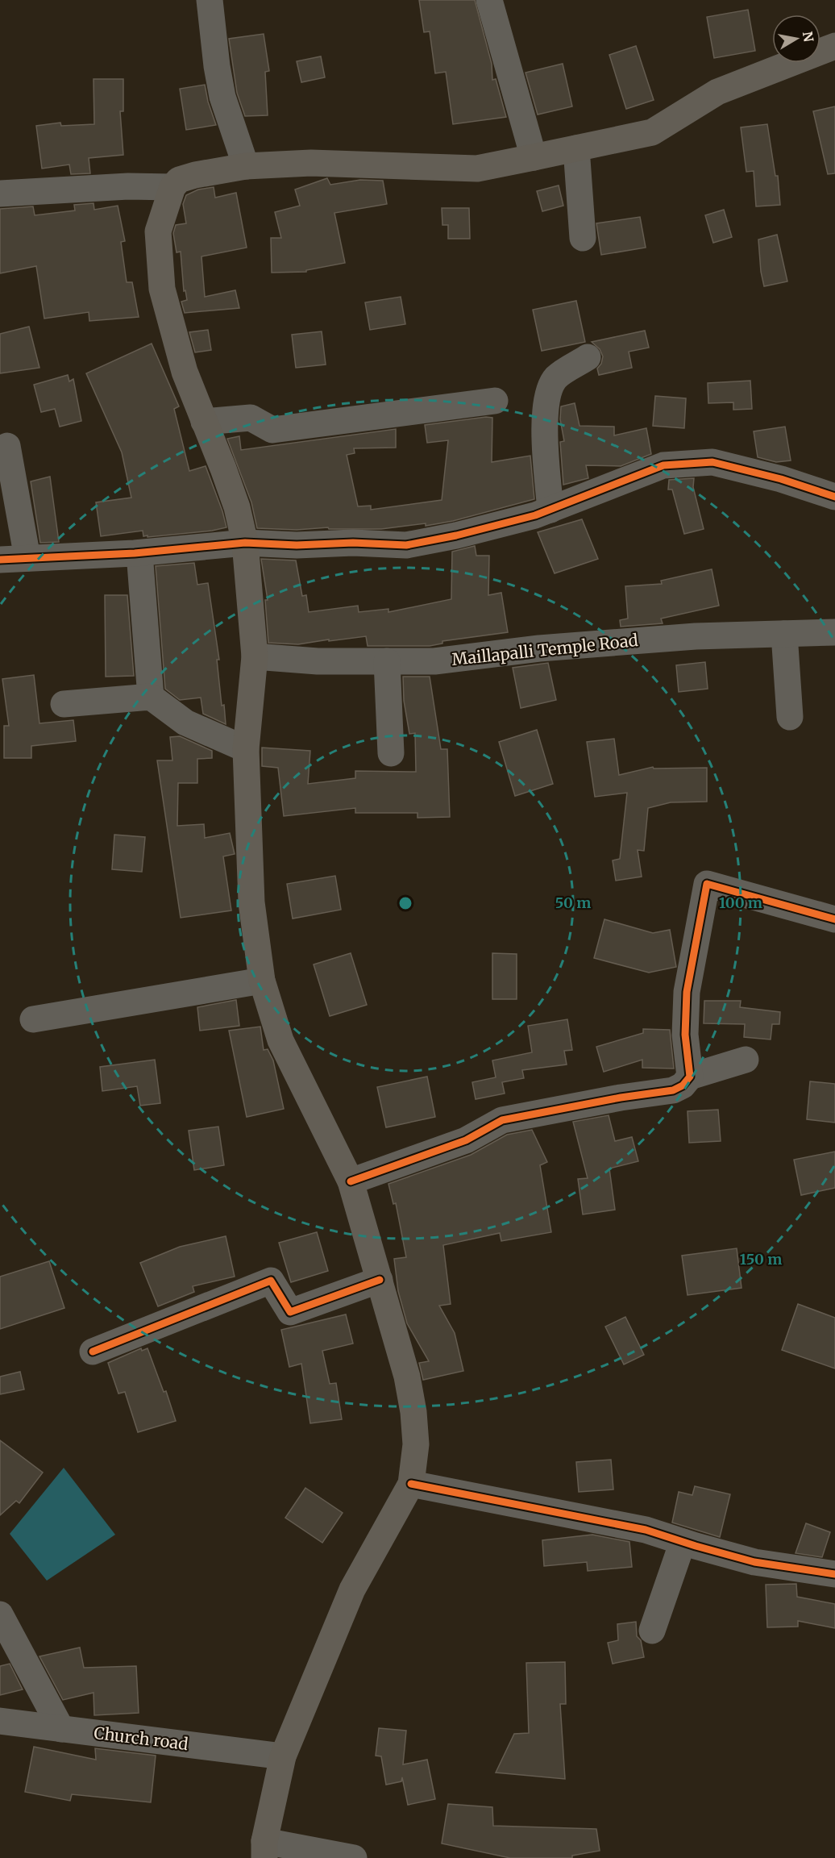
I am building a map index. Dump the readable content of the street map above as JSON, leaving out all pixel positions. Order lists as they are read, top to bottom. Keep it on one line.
{"streets":{"street":["Maillapalli Temple Road","Church road"]},"north":"right","rings":["50 m","100 m","150 m"]}
